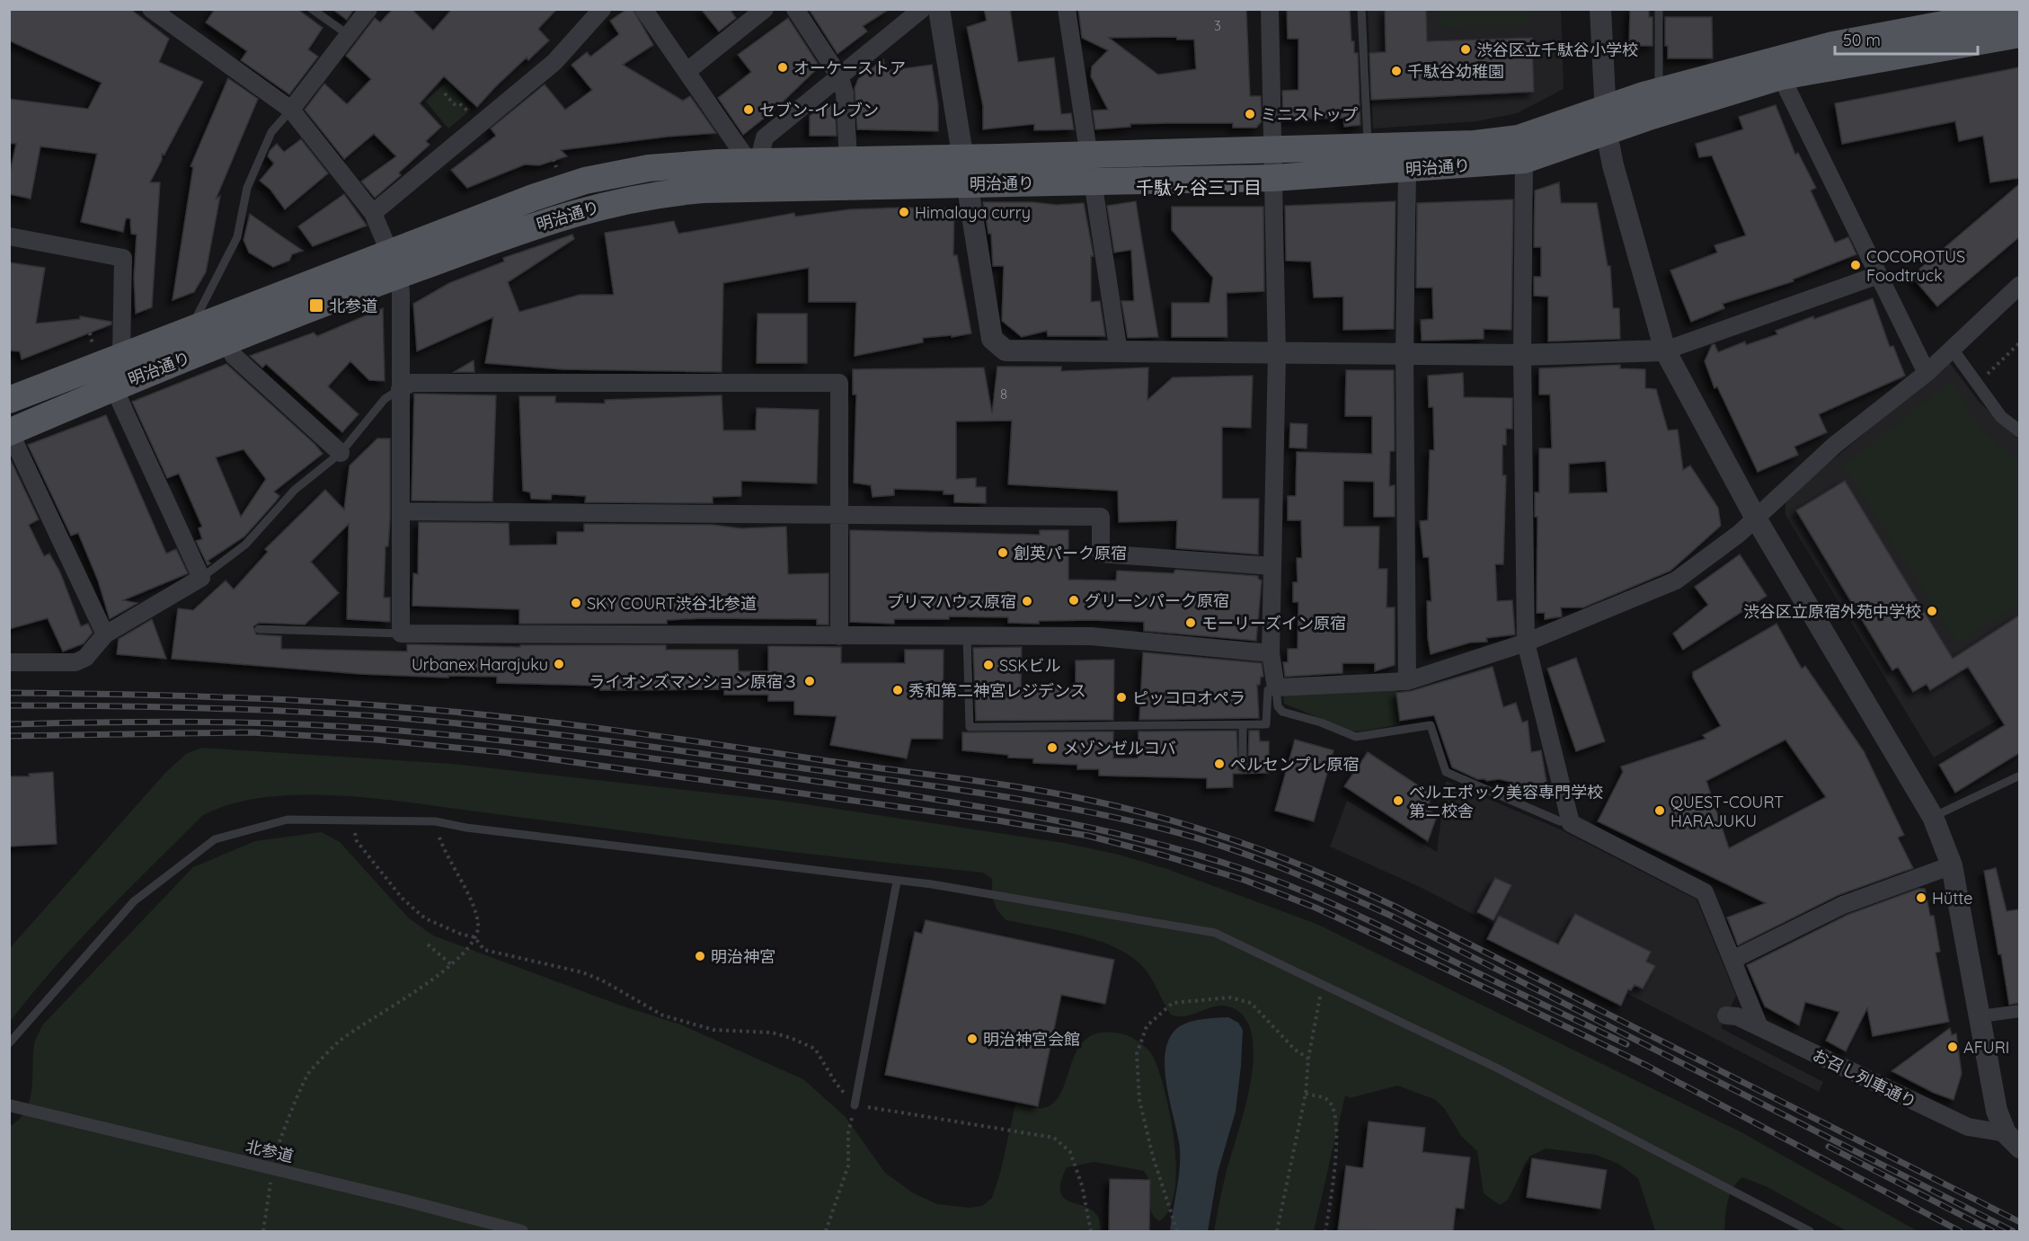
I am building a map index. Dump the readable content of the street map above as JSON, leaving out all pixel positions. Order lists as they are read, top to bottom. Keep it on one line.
{"streets":{"main road":["明治通り"],"street":["お召し列車通り","北参道"]},"districts":["千駄ヶ谷三丁目"],"places":{"other":["渋谷区立千駄谷小学校","オーケーストア","千駄谷幼稚園","セブン-イレブン","ミニストップ","Himalaya curry","COCOROTUS Foodtruck","創英パーク原宿","グリーンパーク原宿","プリマハウス原宿","SKY COURT渋谷北参道","渋谷区立原宿外苑中学校","モーリーズイン原宿","Urbanex Harajuku","SSKビル","ライオンズマンション原宿３","秀和第二神宮レジデンス","ピッコロオペラ","メゾンゼルコバ","ペルセンプレ原宿","ベルエポック美容専門学校 第ニ校舎","QUEST-COURT HARAJUKU","Hütte","明治神宮","明治神宮会館","AFURI"],"transit":["北参道"]},"house_numbers":["3","8"],"scale_bar":"50 m"}
